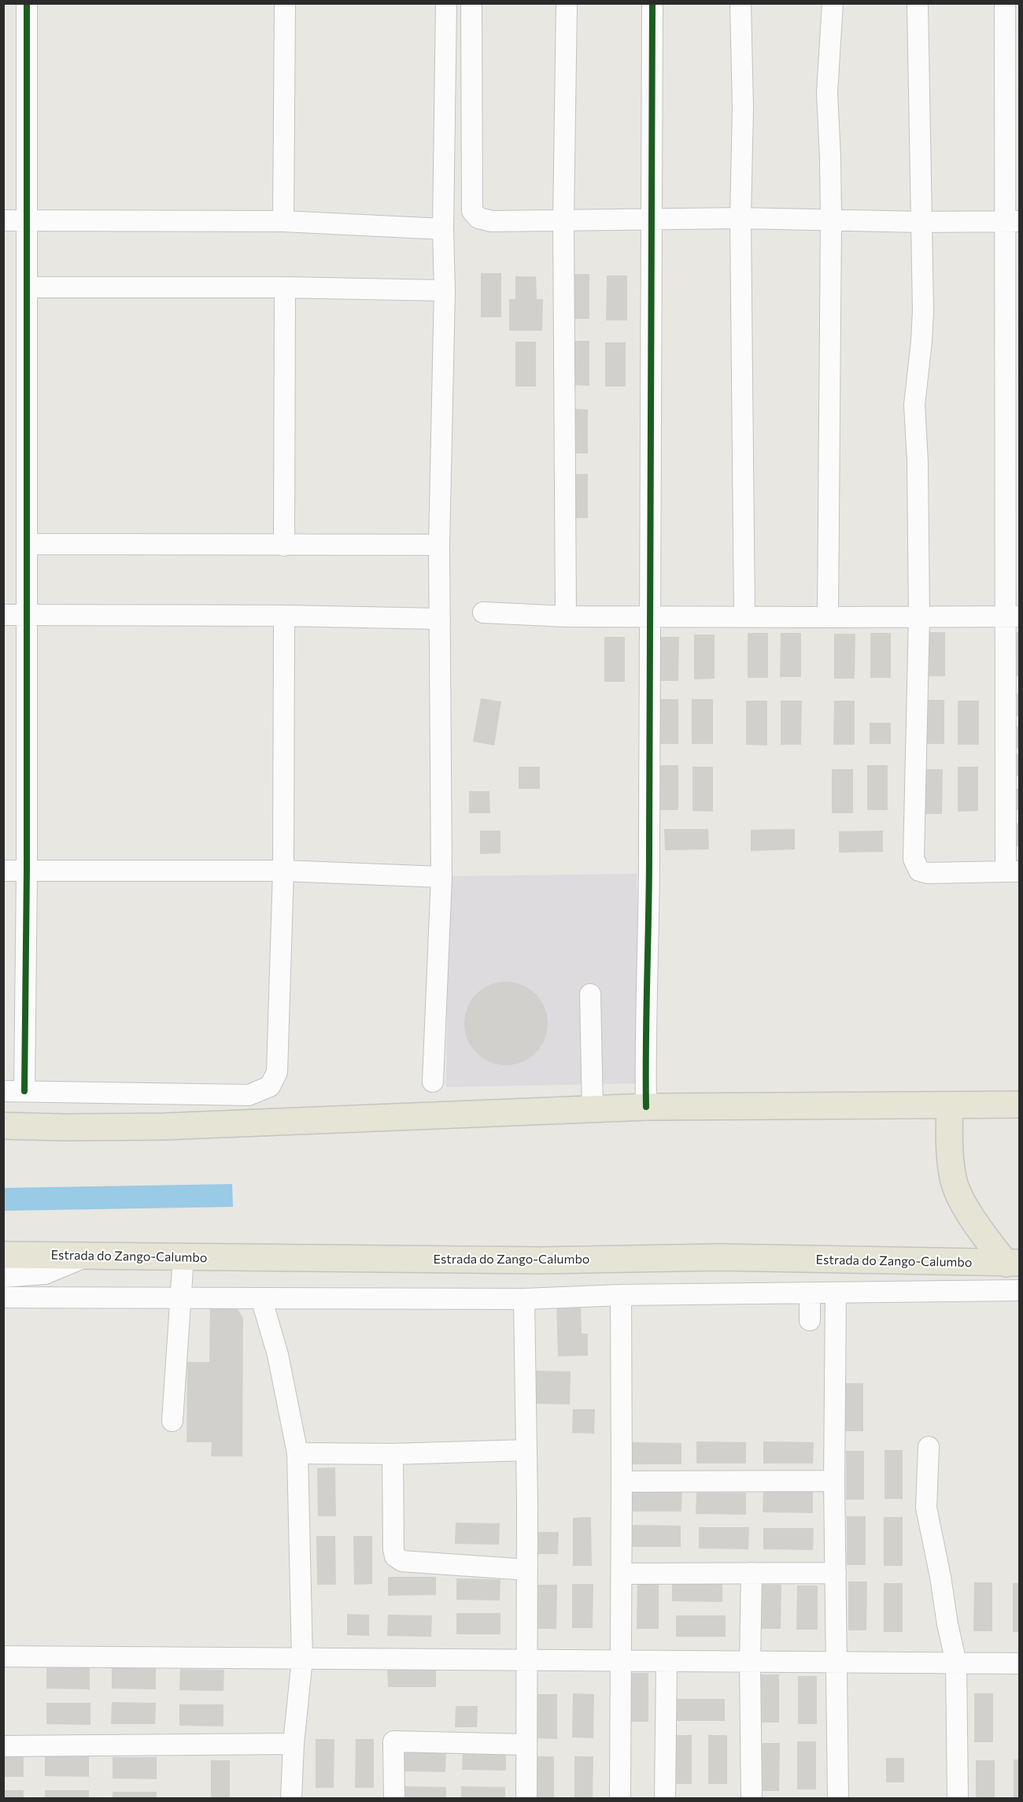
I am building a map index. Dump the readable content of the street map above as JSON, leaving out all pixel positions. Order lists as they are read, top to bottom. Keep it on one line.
{"streets":{"main road":["Estrada do Zango-Calumbo"]}}
